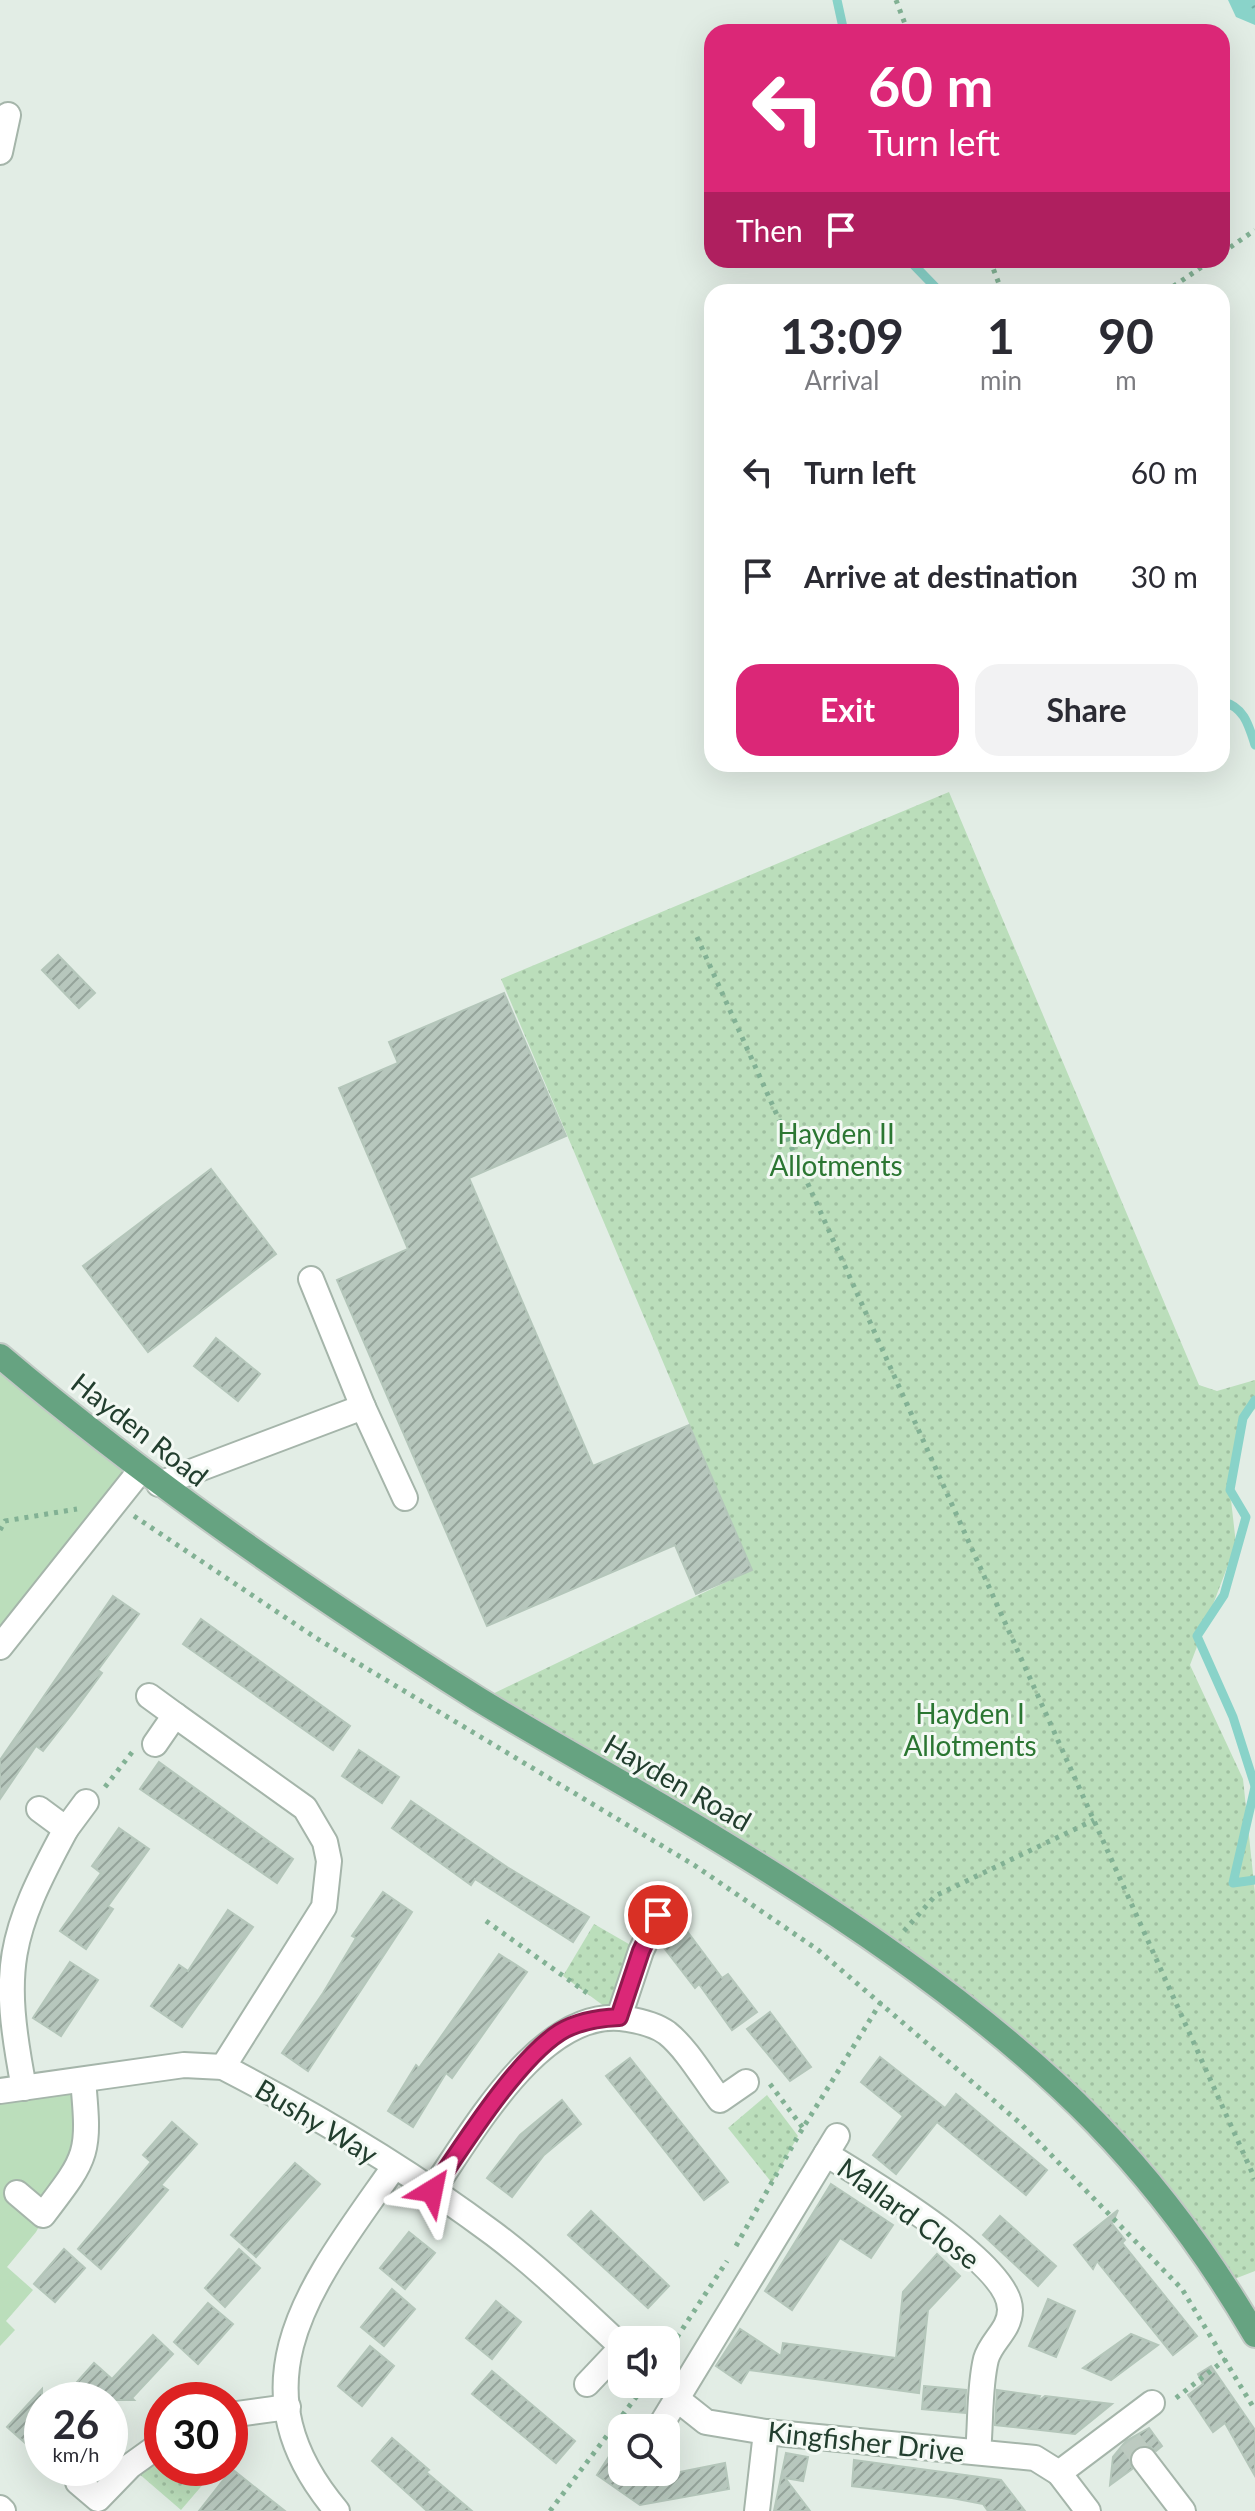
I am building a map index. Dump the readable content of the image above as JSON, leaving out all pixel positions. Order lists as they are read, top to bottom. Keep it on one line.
{"streets":{"main road":["Hayden Road"],"street":["Bushy Way","Mallard Close","Kingfisher Drive"]},"crossings":[["Mallard Close","Kingfisher Drive"]],"parks":["Hayden II Allotments","Hayden I Allotments"],"page":{"turn":["60 m","Turn left"],"then":"Then","eta":["13:09","Arrival","1","min","90","m"],"list":[{"name":"Turn left","value":"60 m"},{"name":"Arrive at destination","value":"30 m"}],"buttons":["Exit","Share"],"speed":"26 km/h","limit":"30"}}
